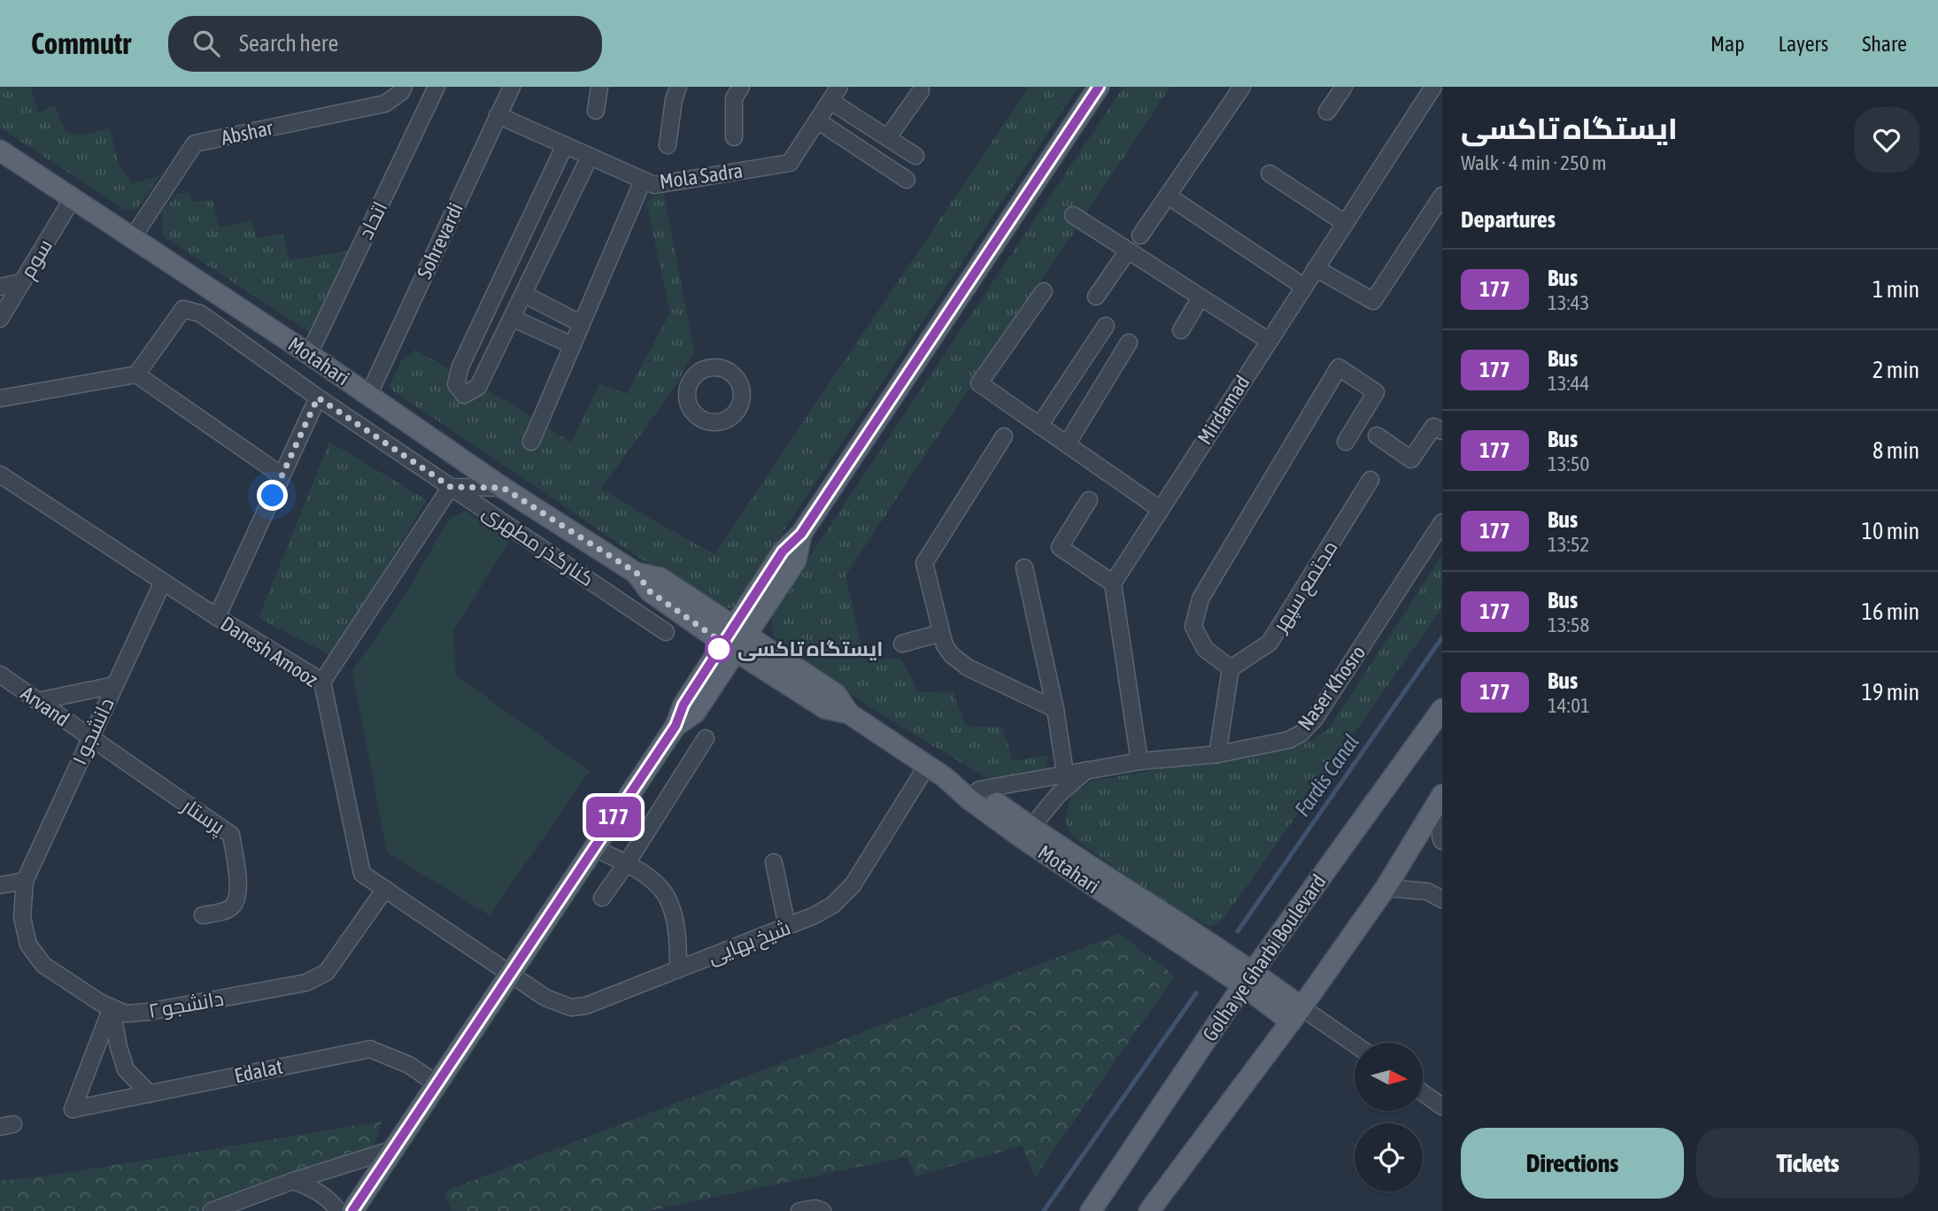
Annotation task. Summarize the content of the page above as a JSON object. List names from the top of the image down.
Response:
{
  "streets": {
    "main road": ["Motahari", "Golha ye Gharbi Boulevard"],
    "street": [
      "Abshar",
      "Mola Sadra",
      "اتحاد",
      "Sohrevardi",
      "سوم",
      "Mirdamad",
      "کنارگذر مطهری",
      "مجتمع سپهر",
      "Danesh Amooz",
      "Naser Khosro",
      "Arvand",
      "دانشجو ۱",
      "پرستار",
      "شیخ بهایی",
      "دانشجو ۲",
      "Edalat"
    ]
  },
  "crossings": [
    ["Abshar", "Motahari"],
    ["Mola Sadra", "Sohrevardi"],
    ["اتحاد", "Motahari"],
    ["Sohrevardi", "Motahari"],
    ["سوم", "Motahari"],
    ["Motahari", "Naser Khosro"],
    ["Motahari", "شیخ بهایی"],
    ["Motahari", "Golha ye Gharbi Boulevard"],
    ["Danesh Amooz", "دانشجو ۱"],
    ["Danesh Amooz", "شیخ بهایی"],
    ["Danesh Amooz", "دانشجو ۲"],
    ["Arvand", "دانشجو ۱"],
    ["Arvand", "پرستار"],
    ["دانشجو ۱", "پرستار"],
    ["دانشجو ۱", "دانشجو ۲"],
    ["دانشجو ۲", "Edalat"]
  ],
  "water": ["Fardis Canal"],
  "places": ["ایستگاه تاکسی"],
  "lines": ["bus line 177"],
  "north": "right",
  "page": {
    "header": "Commutr",
    "search": "Search here",
    "nav": ["Map", "Layers", "Share"],
    "on_map": "177",
    "heading": [
      ["ایستگاه تاکسی", "Walk · 4 min · 250 m"],
      "Departures"
    ],
    "list": [
      {
        "mark": "177",
        "name": "Bus",
        "note": "13:43",
        "value": "1 min"
      },
      {
        "mark": "177",
        "name": "Bus",
        "note": "13:44",
        "value": "2 min"
      },
      {
        "mark": "177",
        "name": "Bus",
        "note": "13:50",
        "value": "8 min"
      },
      {
        "mark": "177",
        "name": "Bus",
        "note": "13:52",
        "value": "10 min"
      },
      {
        "mark": "177",
        "name": "Bus",
        "note": "13:58",
        "value": "16 min"
      },
      {
        "mark": "177",
        "name": "Bus",
        "note": "14:01",
        "value": "19 min"
      }
    ],
    "buttons": ["Directions", "Tickets"]
  }
}
